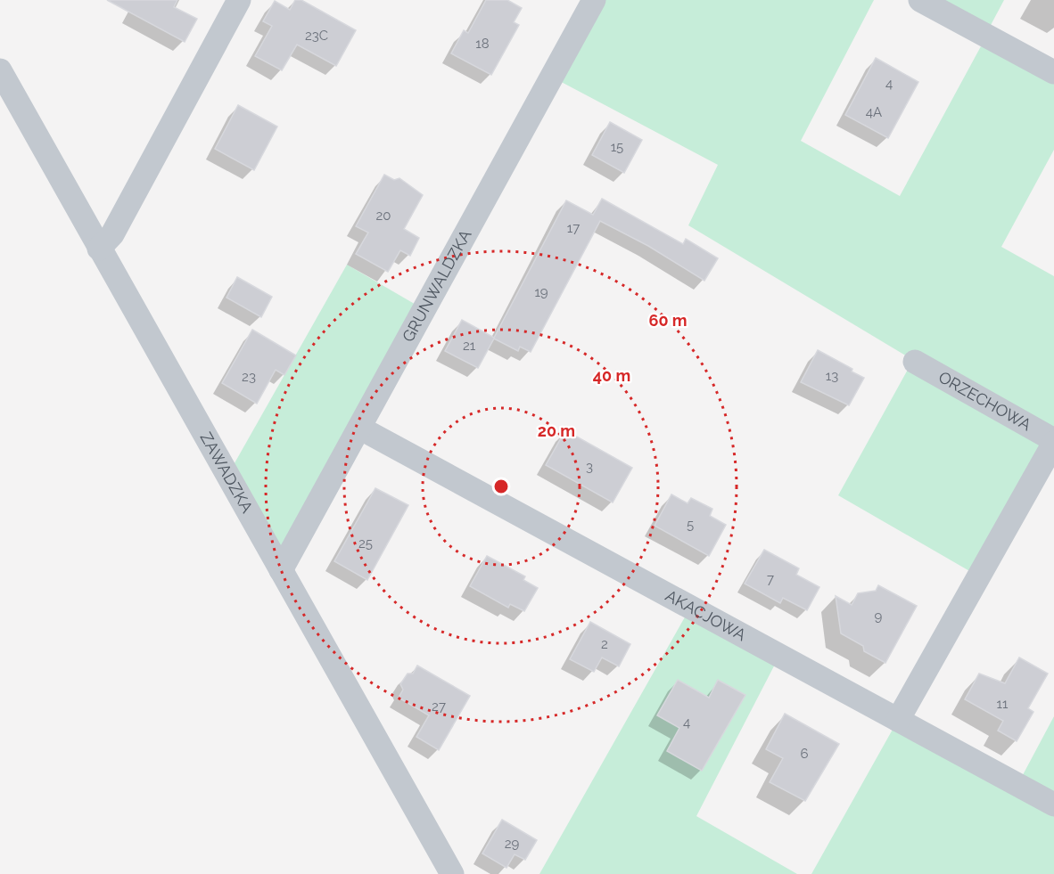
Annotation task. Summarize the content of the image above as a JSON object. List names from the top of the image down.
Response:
{
  "streets": {
    "street": [
      "GRUNWALDZKA",
      "ORZECHOWA",
      "ZAWADZKA",
      "AKACJOWA"
    ]
  },
  "crossings": [
    ["GRUNWALDZKA", "ZAWADZKA"],
    ["GRUNWALDZKA", "AKACJOWA"]
  ],
  "house_numbers": [
    "23C",
    "18",
    "4",
    "4A",
    "15",
    "20",
    "17",
    "19",
    "21",
    "13",
    "23",
    "3",
    "5",
    "25",
    "7",
    "9",
    "2",
    "11",
    "27",
    "4",
    "6",
    "29"
  ],
  "rings": ["60 m", "40 m", "20 m"]
}
